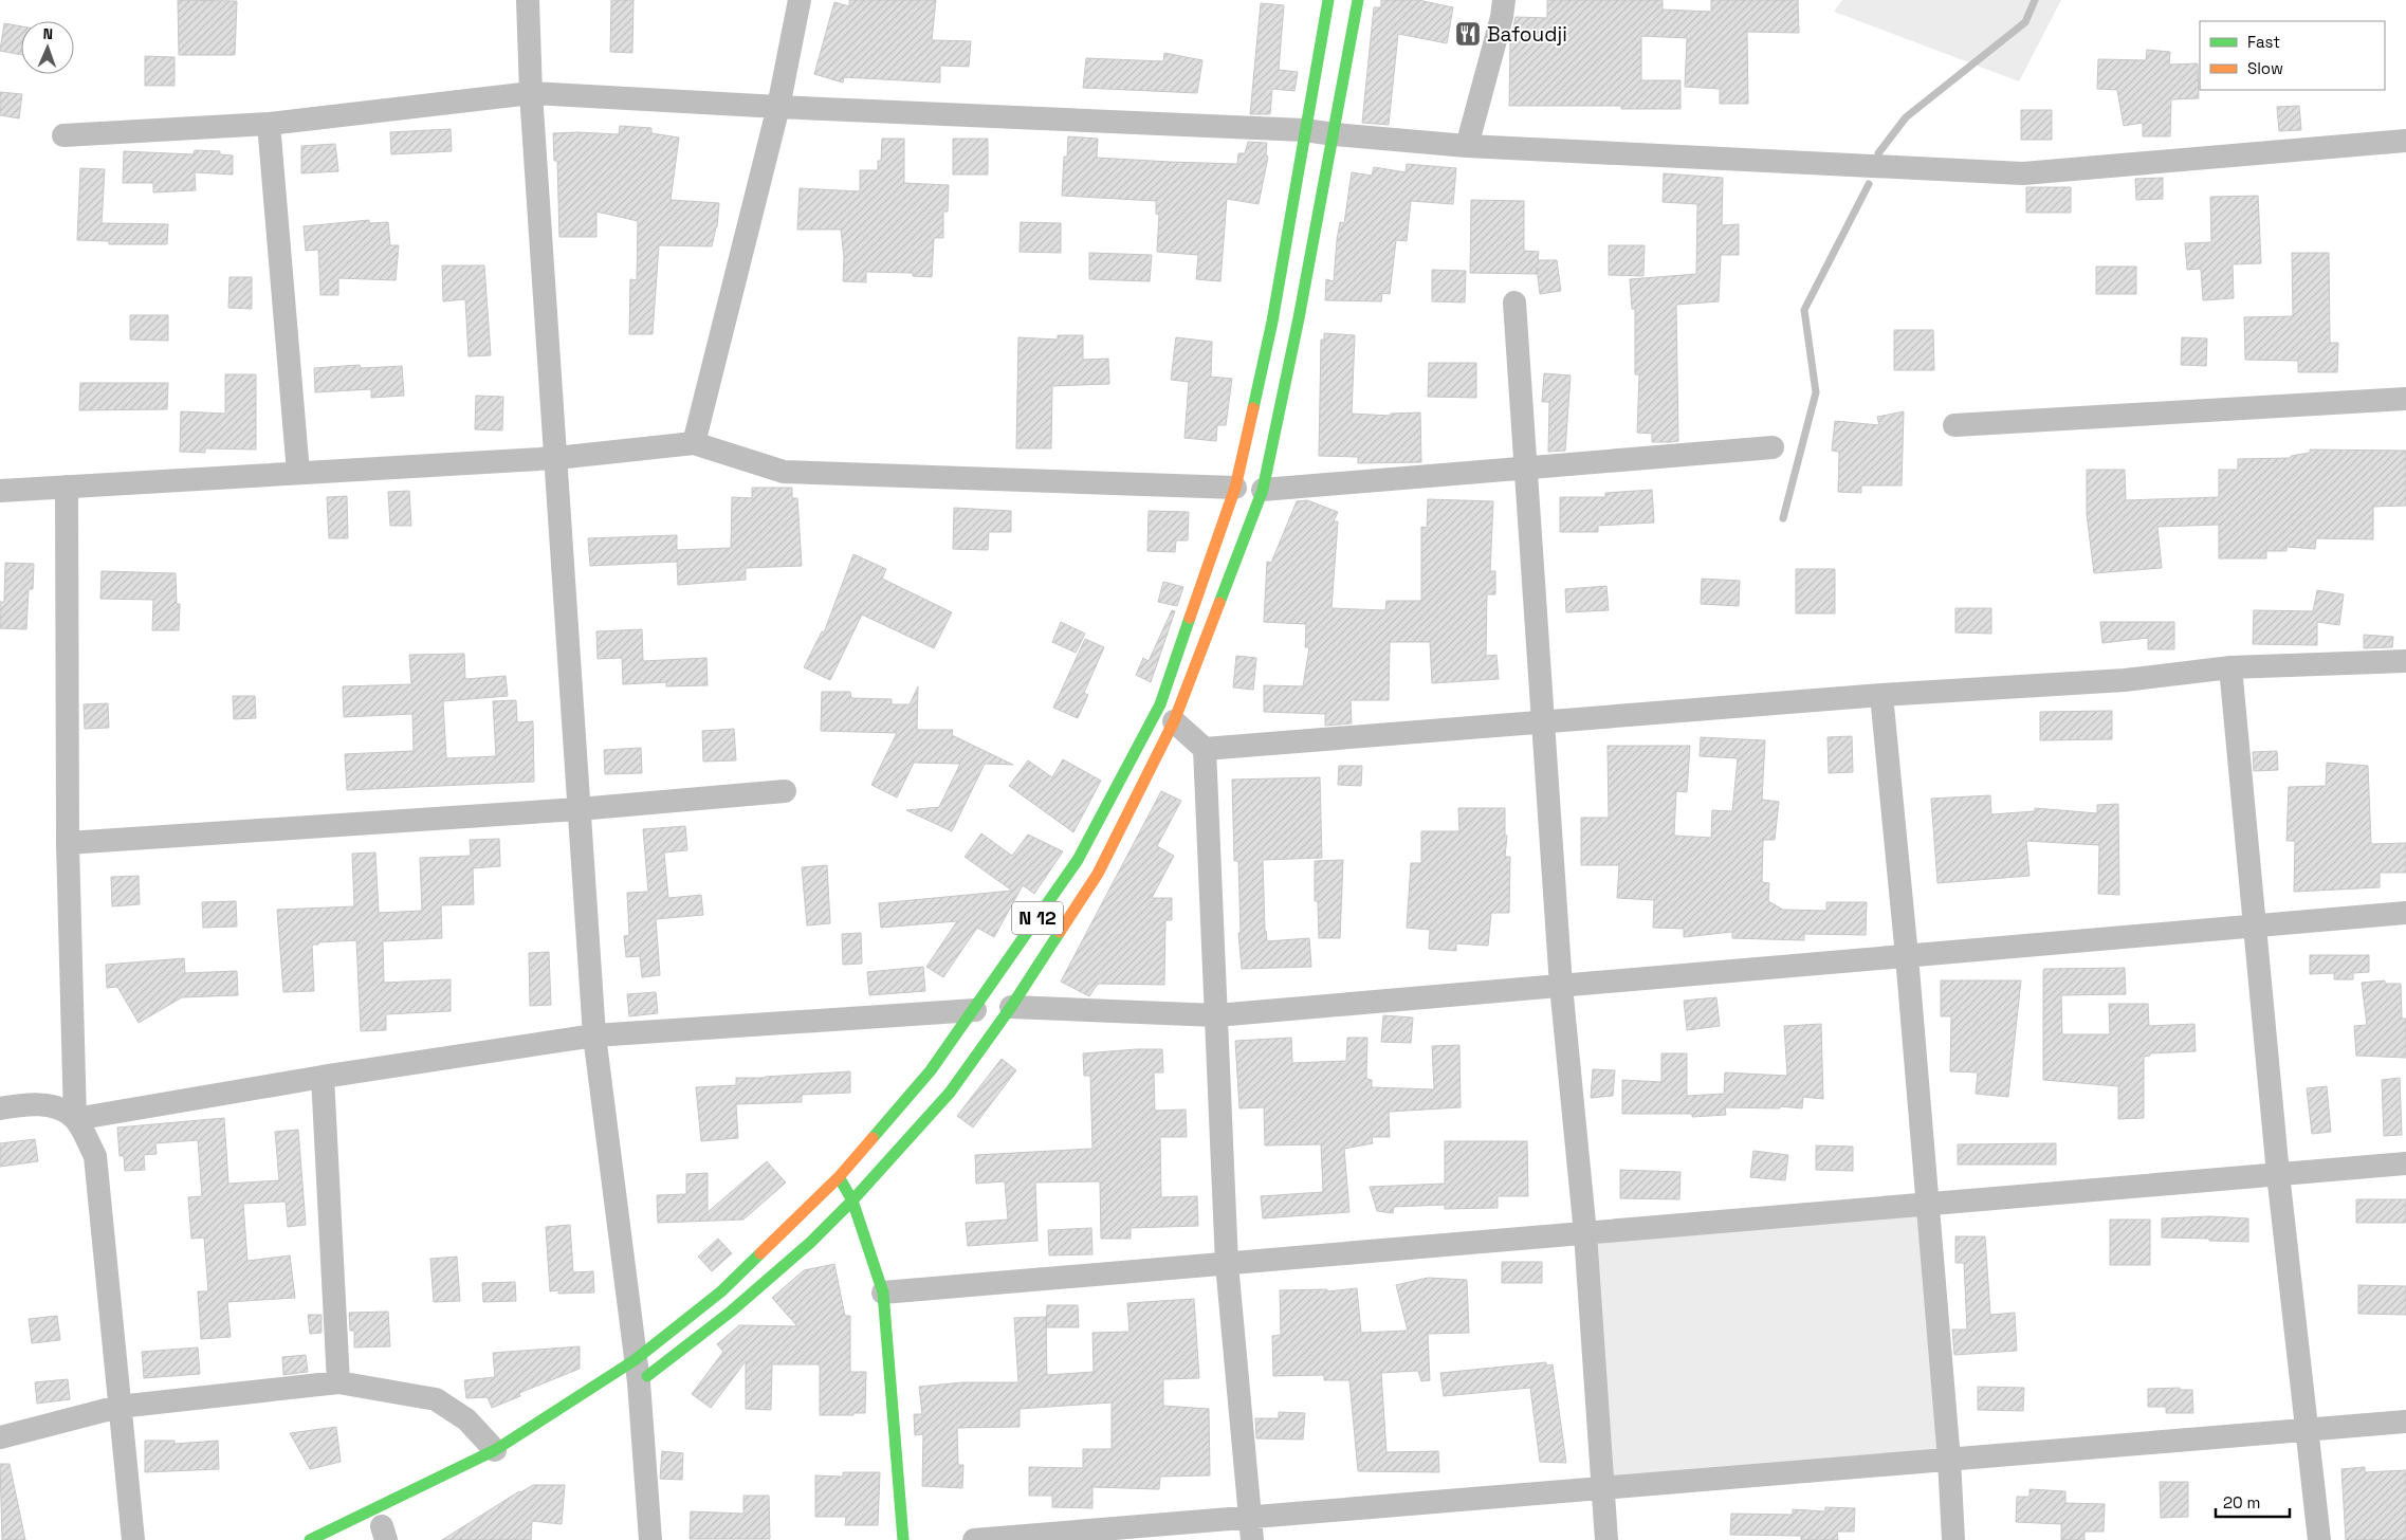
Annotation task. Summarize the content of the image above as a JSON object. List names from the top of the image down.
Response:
{
  "streets": {
    "main road": ["N 12"]
  },
  "places": {
    "restaurant": ["Bafoudji"]
  },
  "legend": ["Fast", "Slow"],
  "scale_bar": "20 m",
  "north": "top"
}
